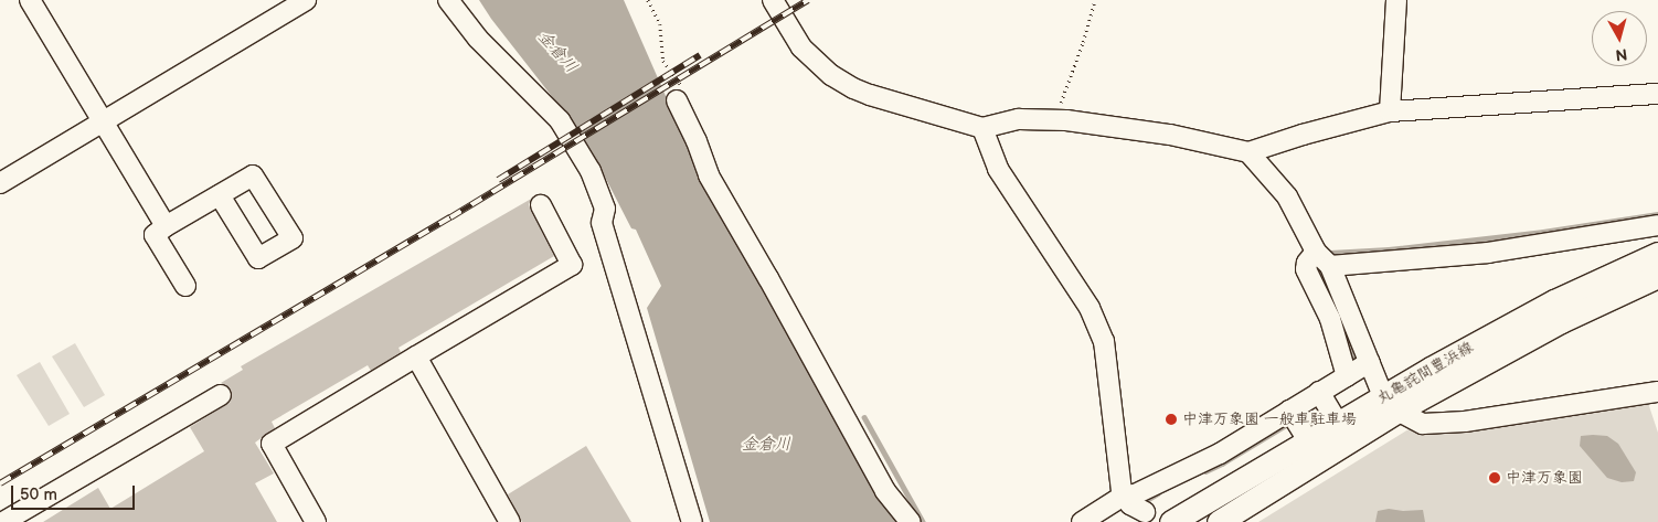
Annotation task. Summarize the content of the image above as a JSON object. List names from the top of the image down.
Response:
{
  "streets": {
    "main road": ["丸亀詫間豊浜線"]
  },
  "water": ["金倉川"],
  "places": ["中津万象園 一般車駐車場", "中津万象園"],
  "scale_bar": "50 m",
  "north": "bottom"
}
